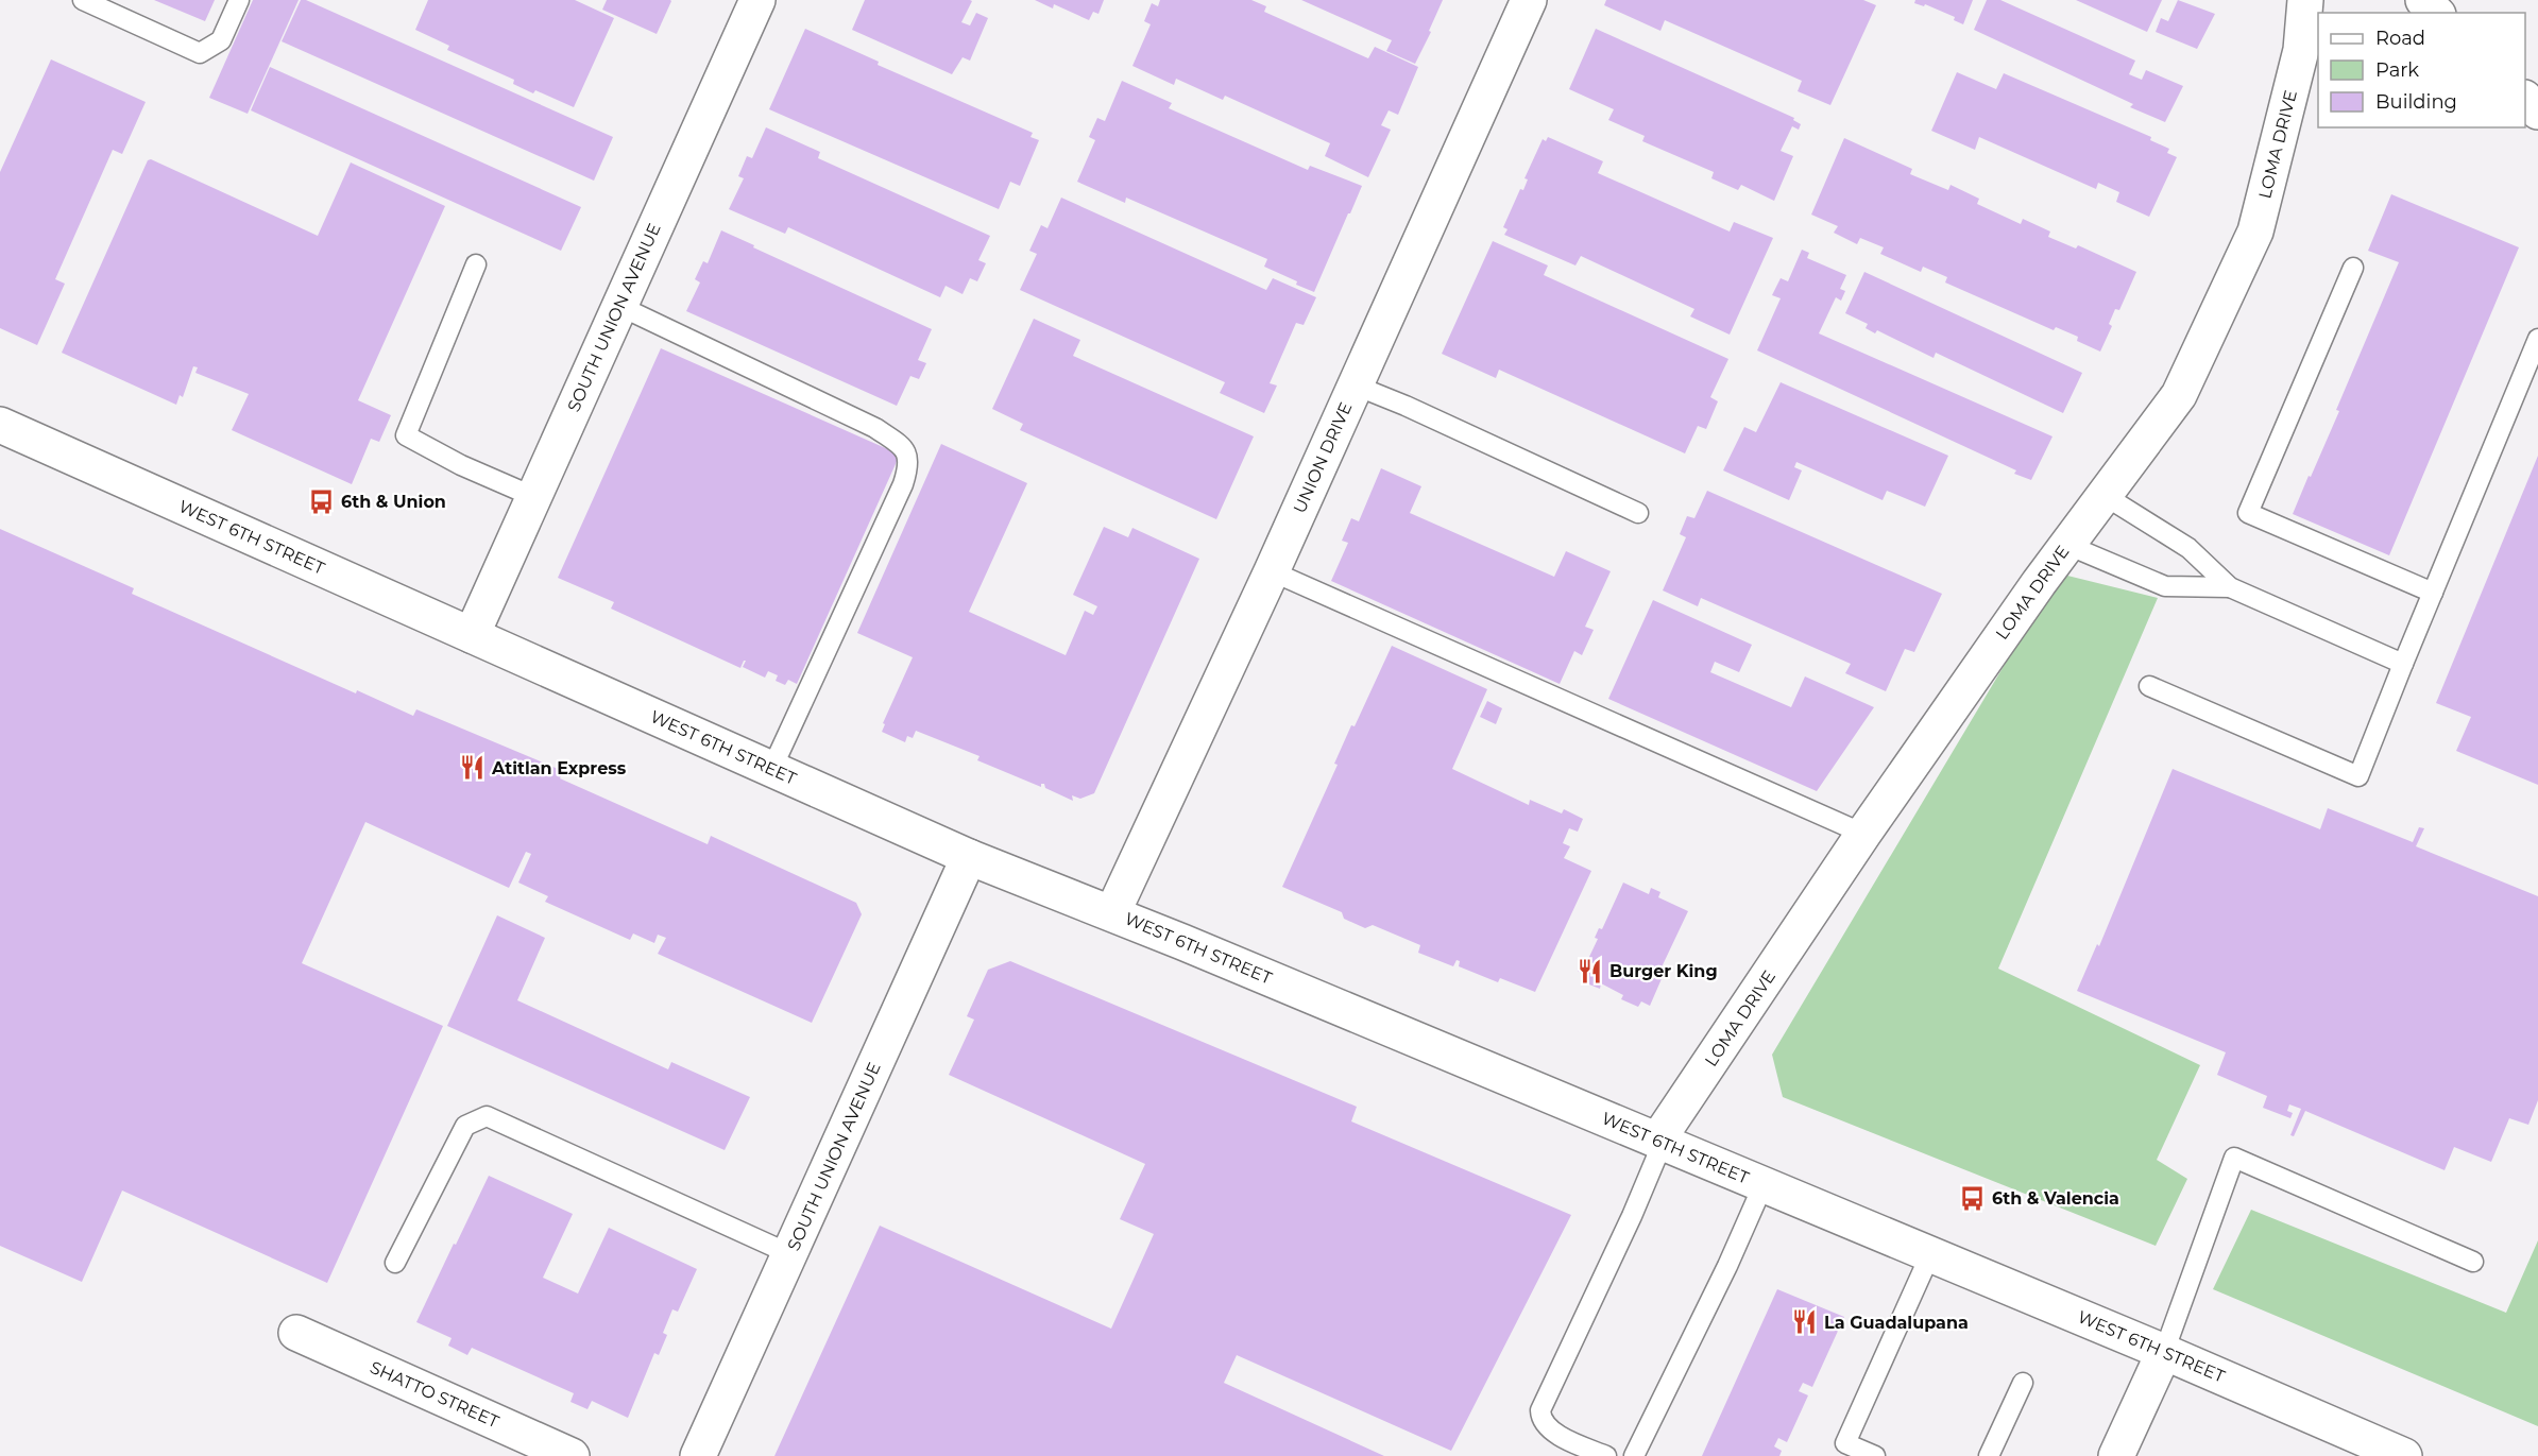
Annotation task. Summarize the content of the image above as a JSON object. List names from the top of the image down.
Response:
{
  "streets": {
    "street": [
      "LOMA DRIVE",
      "SOUTH UNION AVENUE",
      "UNION DRIVE",
      "WEST 6TH STREET",
      "SHATTO STREET"
    ]
  },
  "crossings": [
    ["LOMA DRIVE", "WEST 6TH STREET"],
    ["SOUTH UNION AVENUE", "WEST 6TH STREET"],
    ["UNION DRIVE", "WEST 6TH STREET"]
  ],
  "places": {
    "bus stop": ["6th & Union", "6th & Valencia"],
    "restaurant": ["Atitlan Express", "Burger King", "La Guadalupana"]
  },
  "legend": ["Road", "Park", "Building"]
}
